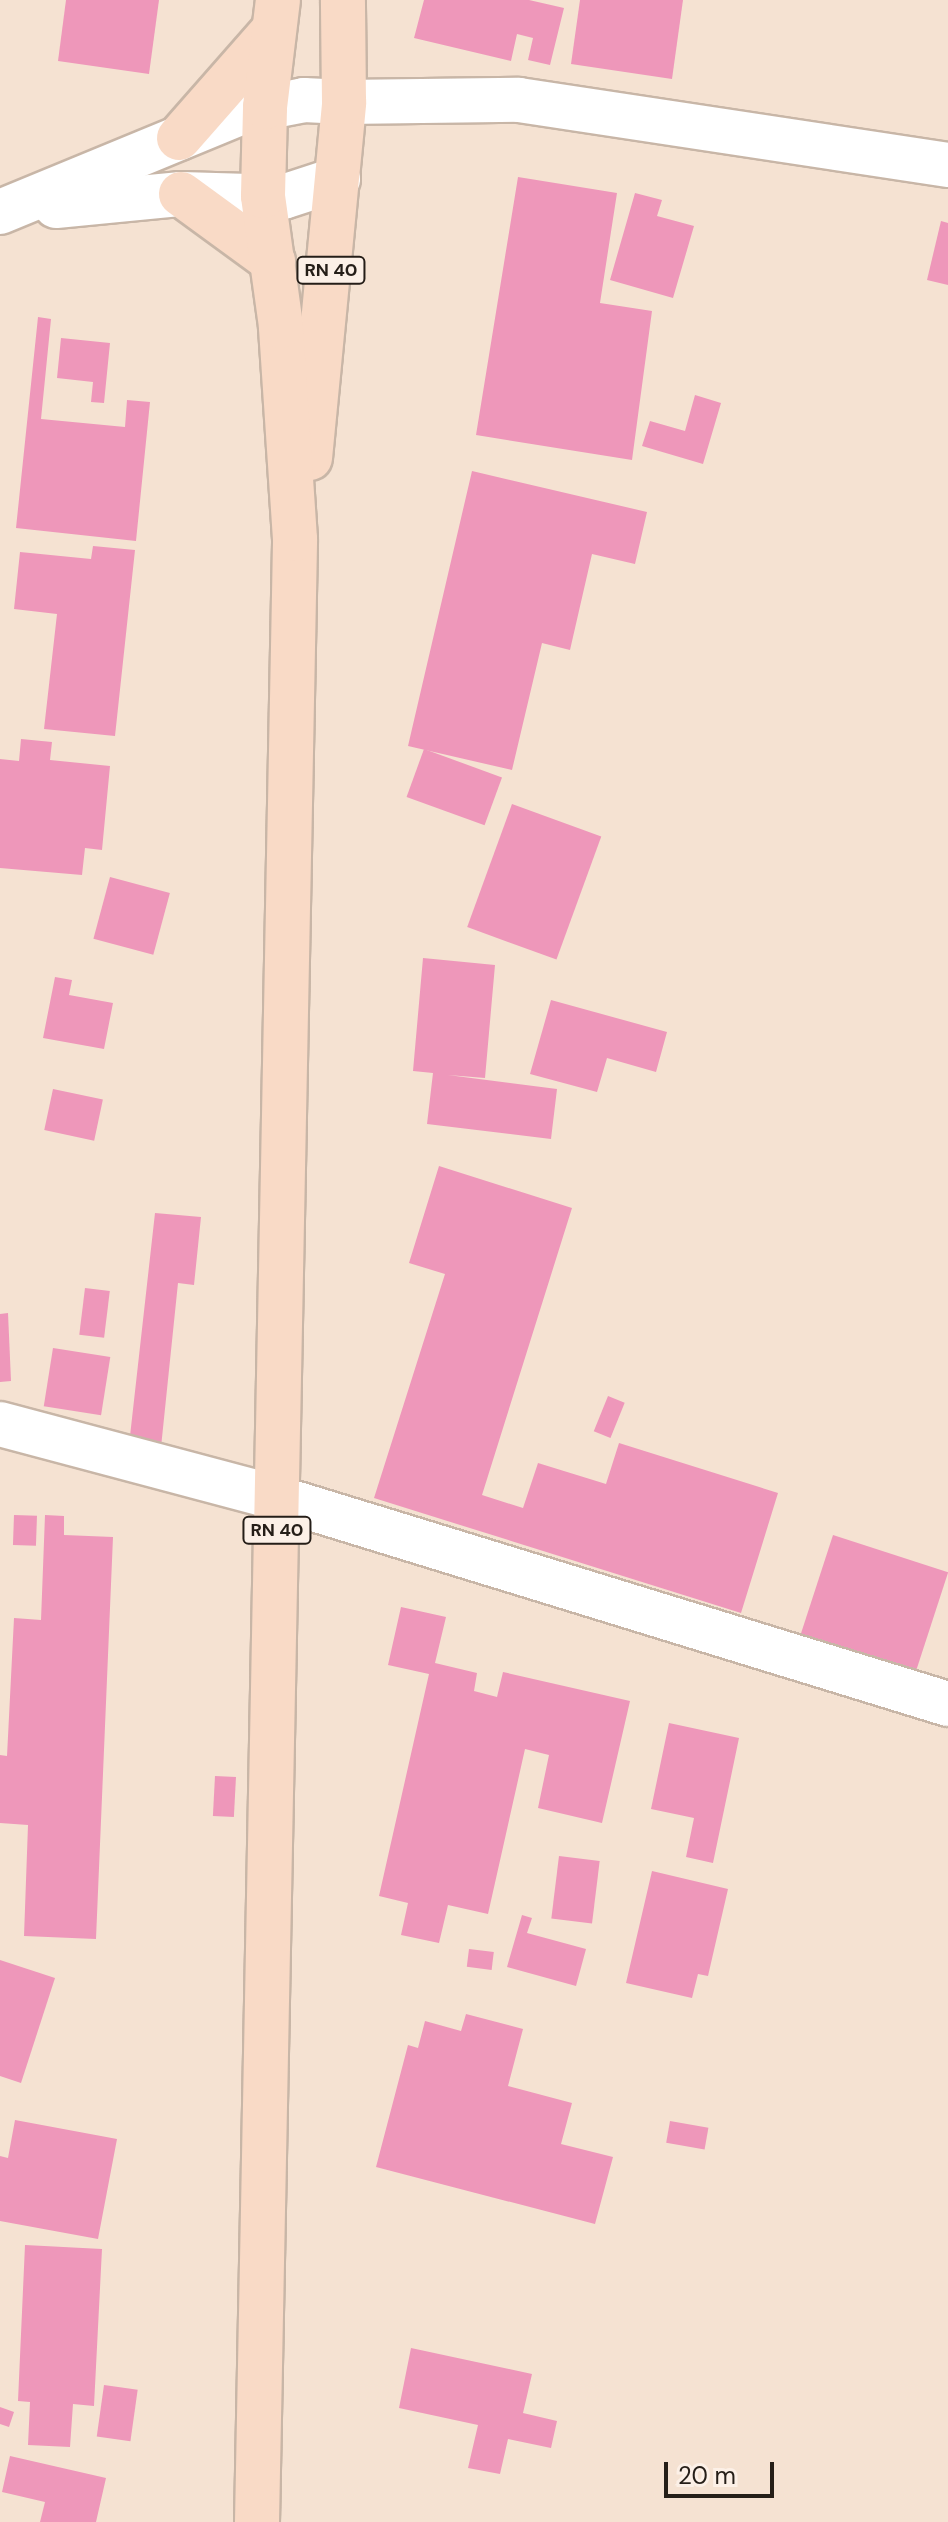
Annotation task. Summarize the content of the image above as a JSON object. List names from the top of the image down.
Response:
{
  "streets": {
    "main road": ["RN 40"]
  },
  "scale_bar": "20 m"
}
